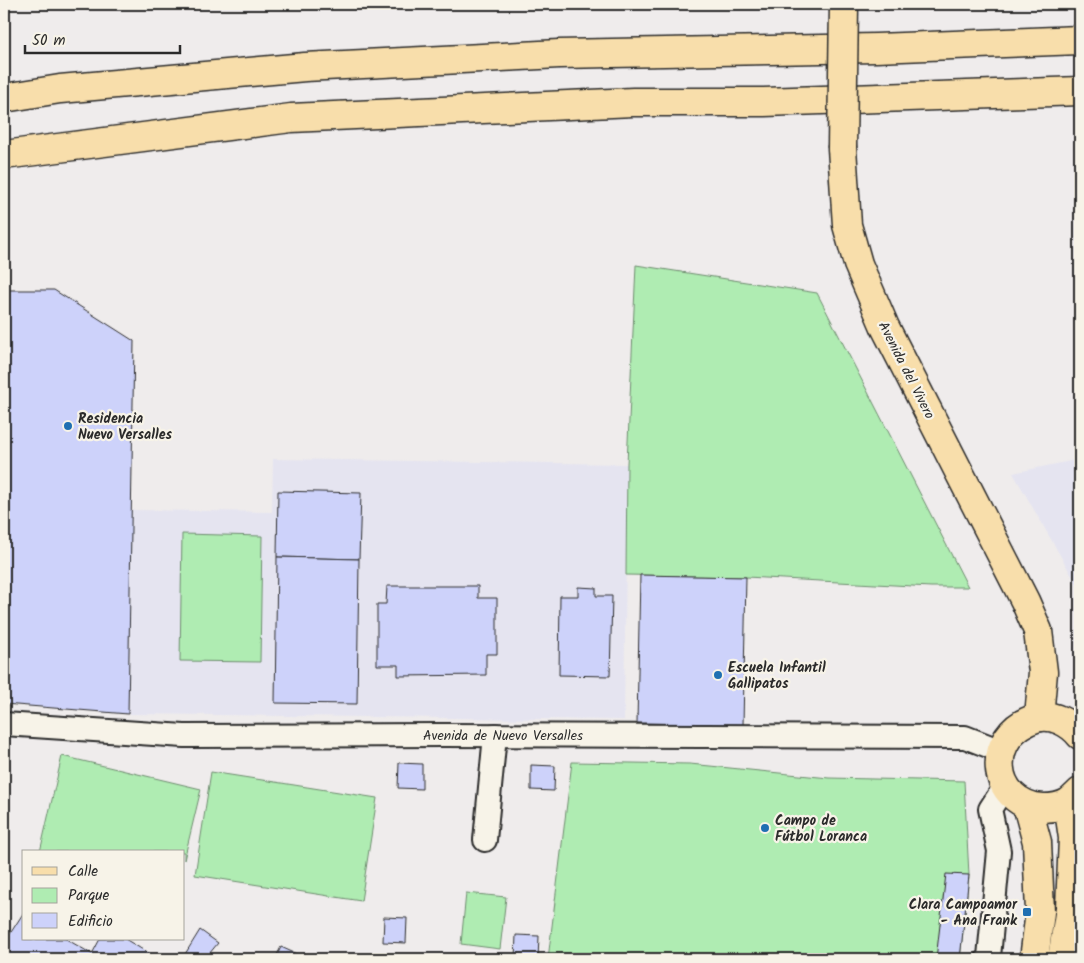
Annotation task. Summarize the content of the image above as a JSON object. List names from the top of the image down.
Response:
{
  "streets": {
    "main road": ["Avenida del Vivero"],
    "street": ["Avenida de Nuevo Versalles"]
  },
  "places": {
    "other": ["Residencia Nuevo Versalles", "Escuela Infantil Gallipatos", "Campo de Fútbol Loranca"],
    "transit": ["Clara Campoamor - Ana Frank"]
  },
  "legend": ["Calle", "Parque", "Edificio"],
  "scale_bar": "50 m"
}
